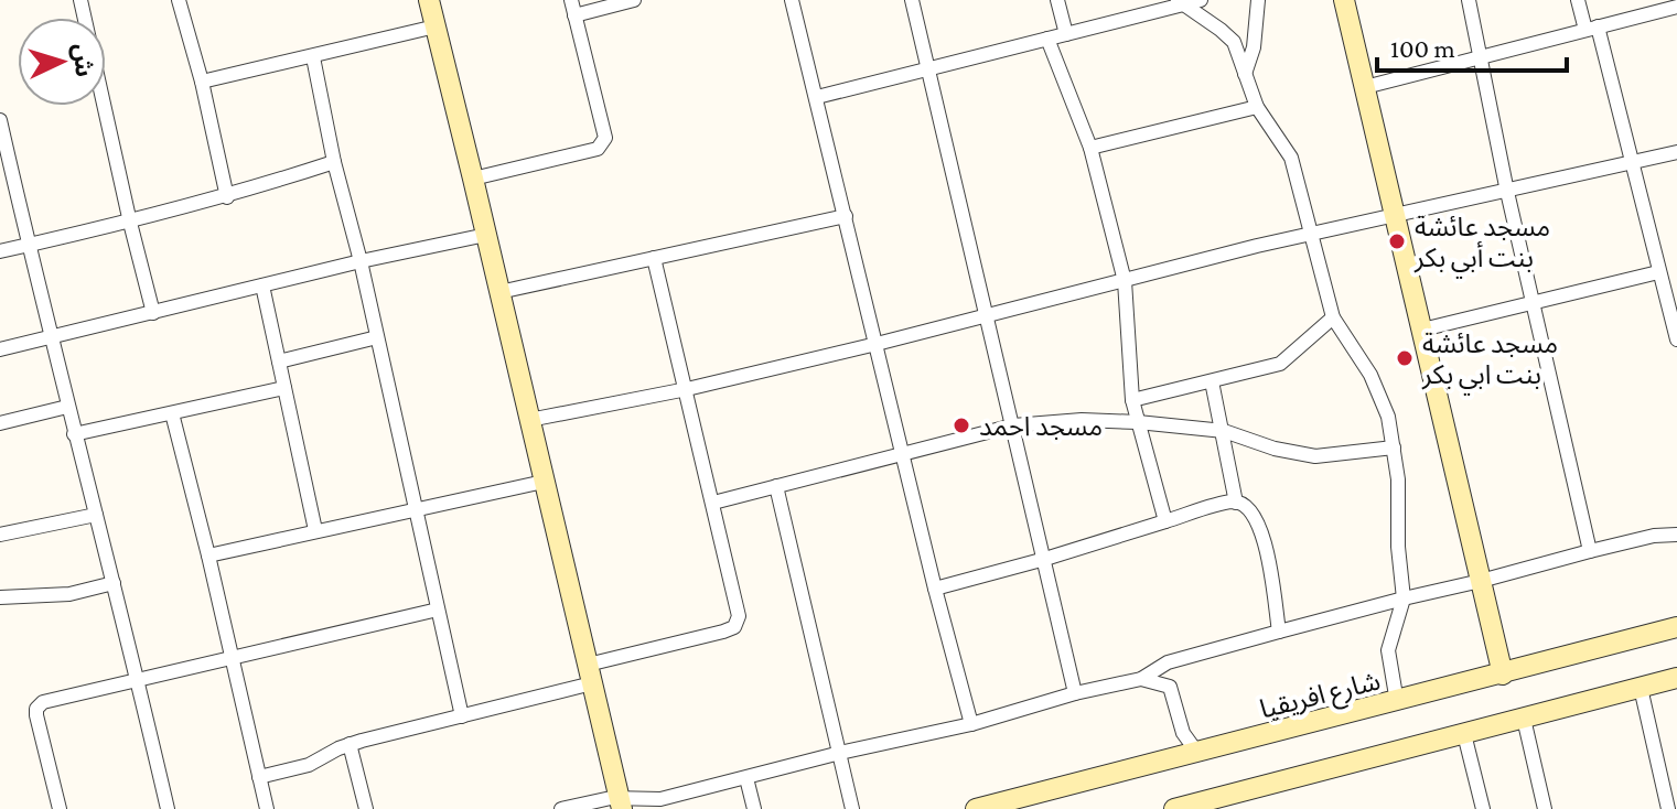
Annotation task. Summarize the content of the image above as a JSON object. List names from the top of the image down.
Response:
{
  "streets": {
    "street": ["شارع افريقيا"]
  },
  "places": ["مسجد عائشة بنت أبي بكر", "مسجد عائشة بنت ابي بكر", "مسجد احمد"],
  "scale_bar": "100 m",
  "north": "right"
}
